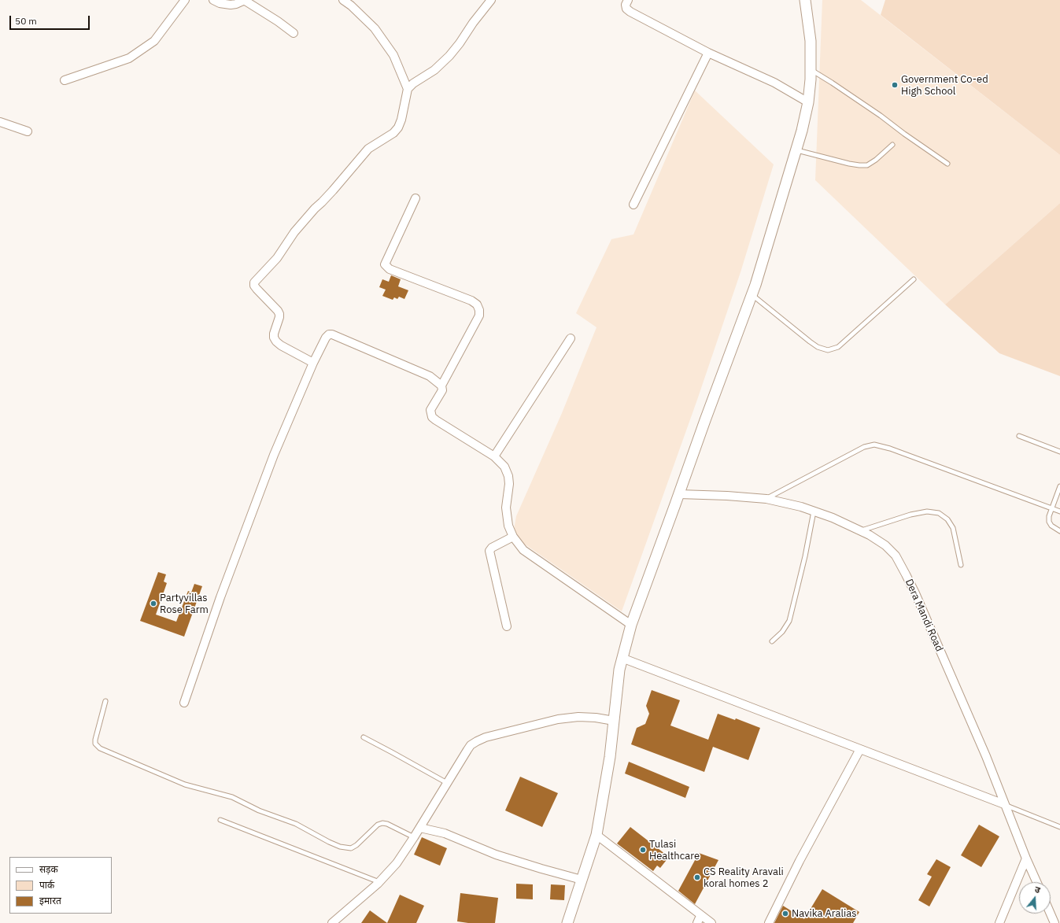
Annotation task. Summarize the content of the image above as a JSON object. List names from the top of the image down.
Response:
{
  "streets": {
    "street": ["Dera Mandi Road"]
  },
  "places": [
    "Government Co-ed High School",
    "Partyvillas Rose Farm",
    "Tulasi Healthcare",
    "CS Reality Aravali koral homes 2",
    "Navika Aralias"
  ],
  "legend": ["सड़क", "पार्क", "इमारत"],
  "scale_bar": "50 m",
  "north": "top"
}
